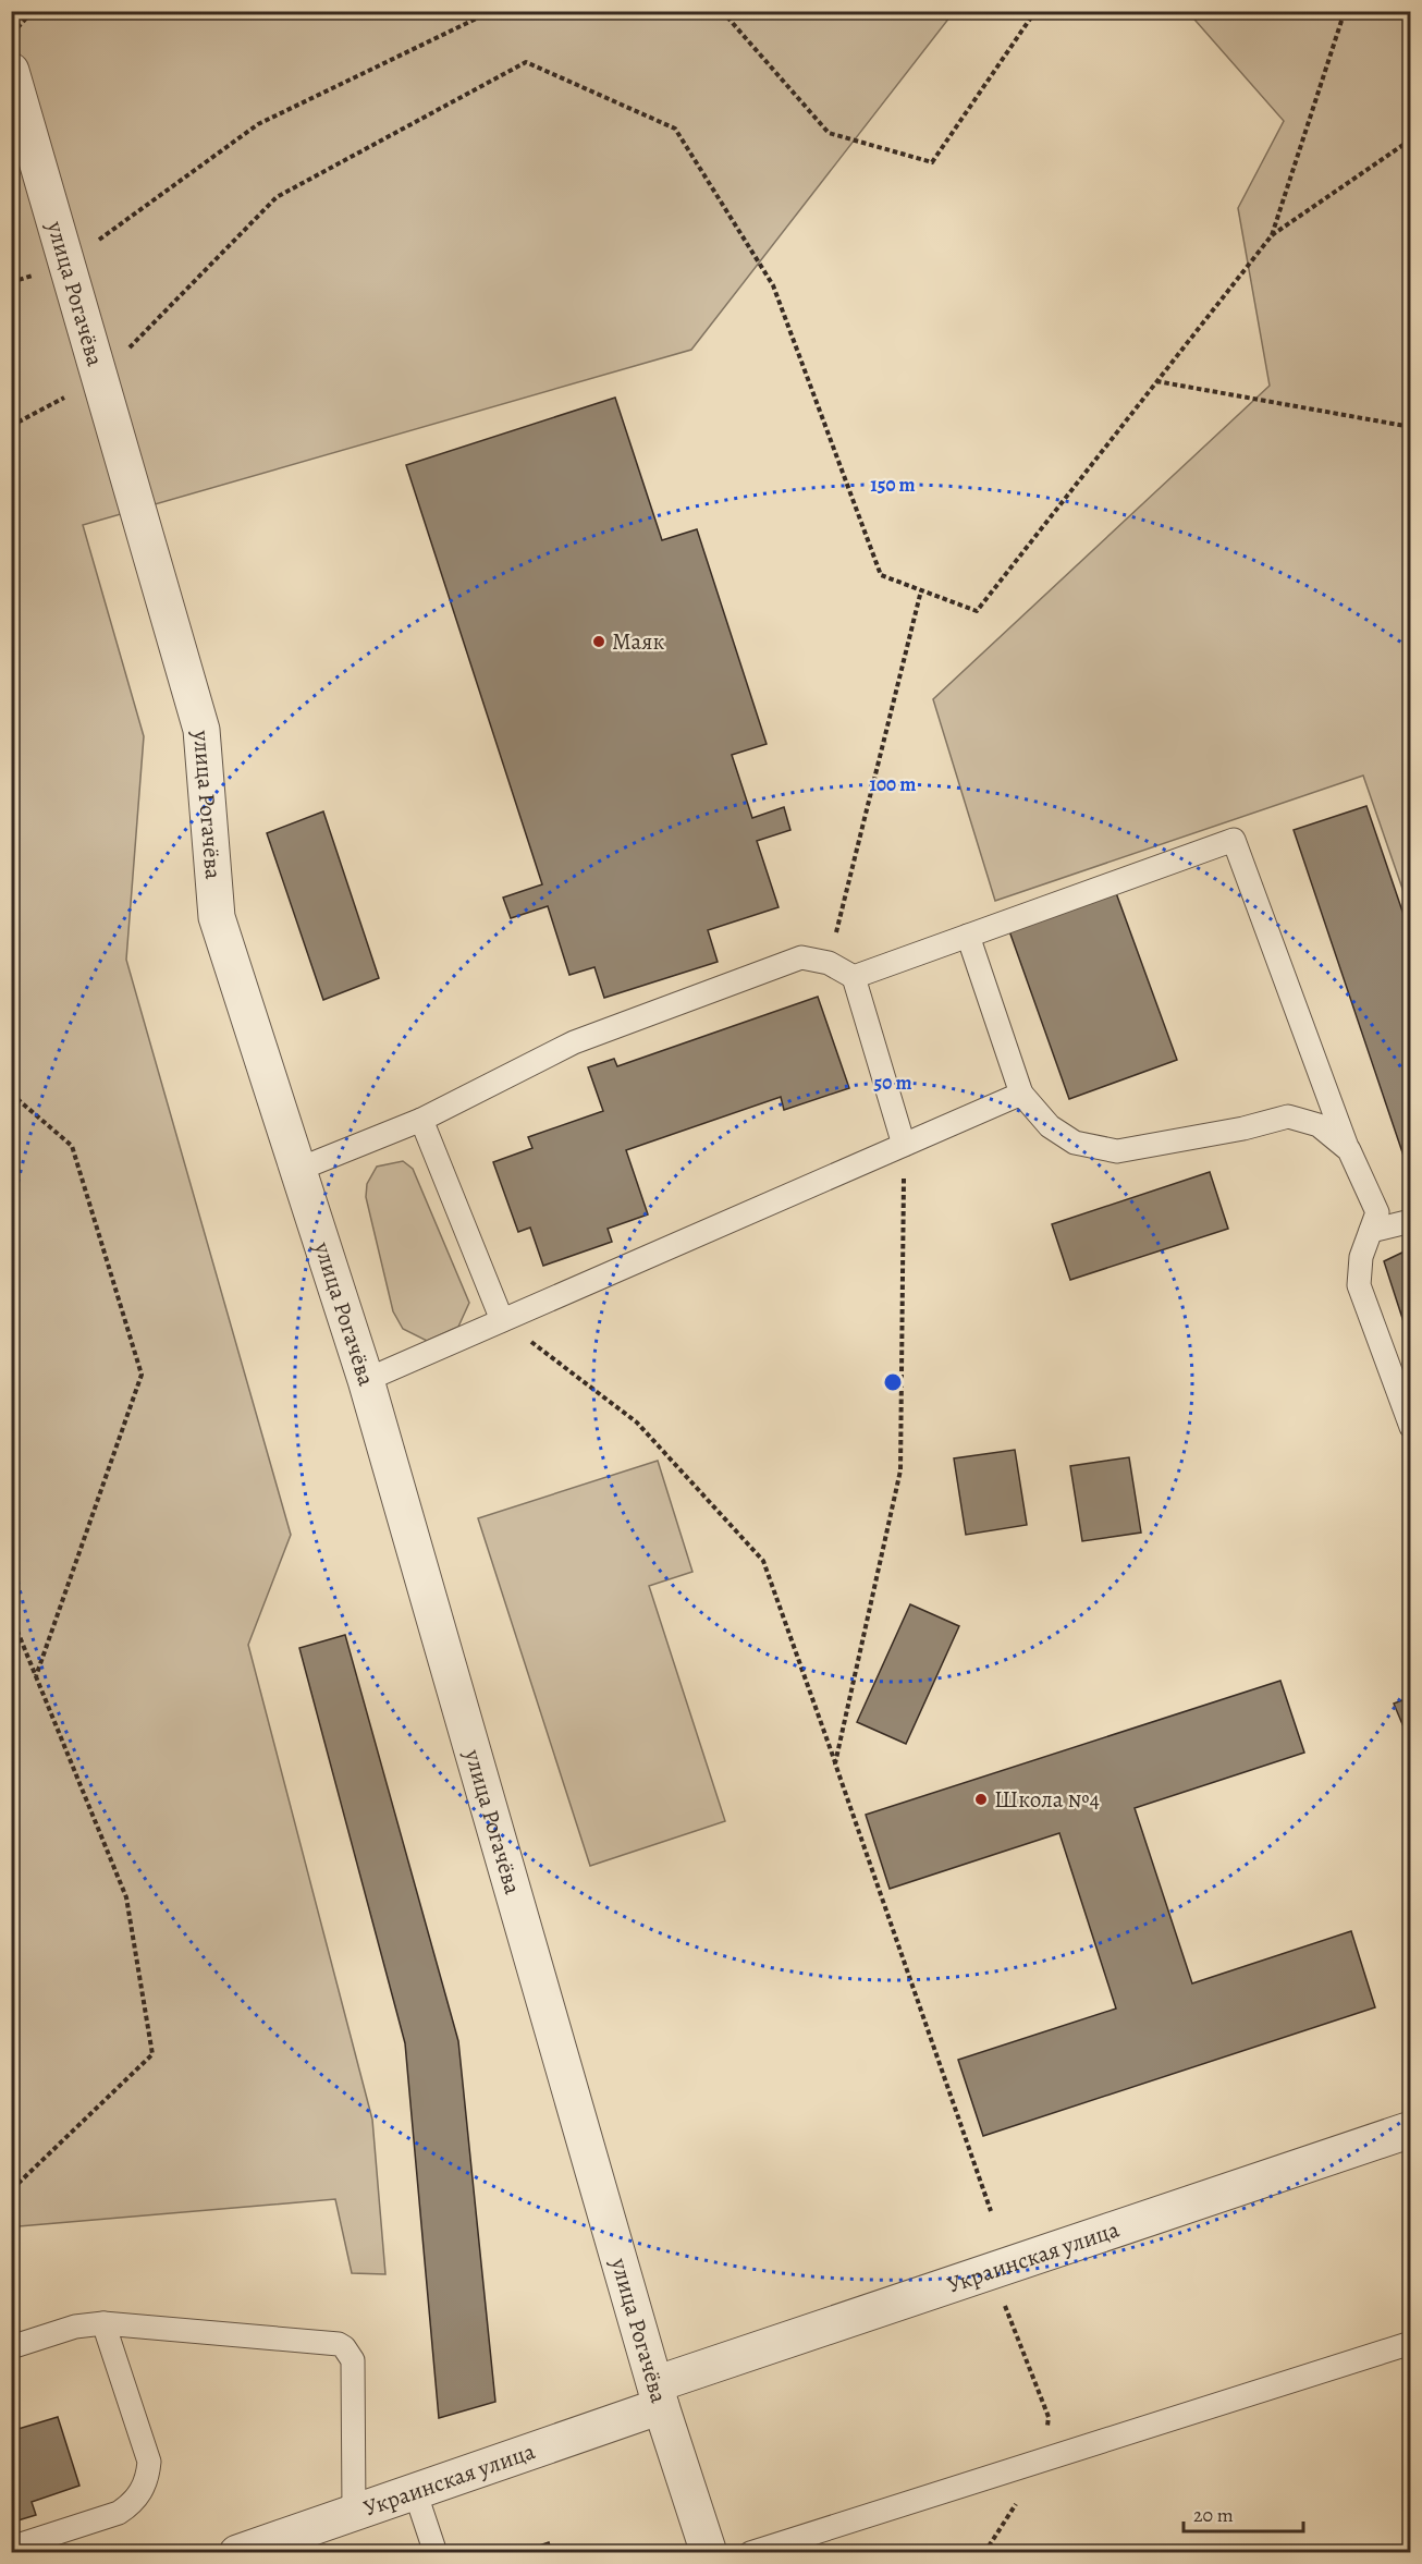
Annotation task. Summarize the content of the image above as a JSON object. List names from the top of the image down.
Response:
{
  "streets": {
    "street": ["улица Рогачёва", "Украинская улица"]
  },
  "crossings": [
    ["улица Рогачёва", "Украинская улица"]
  ],
  "places": ["Маяк", "Школа №4"],
  "scale_bar": "20 m",
  "rings": ["150 m", "100 m", "50 m"]
}
